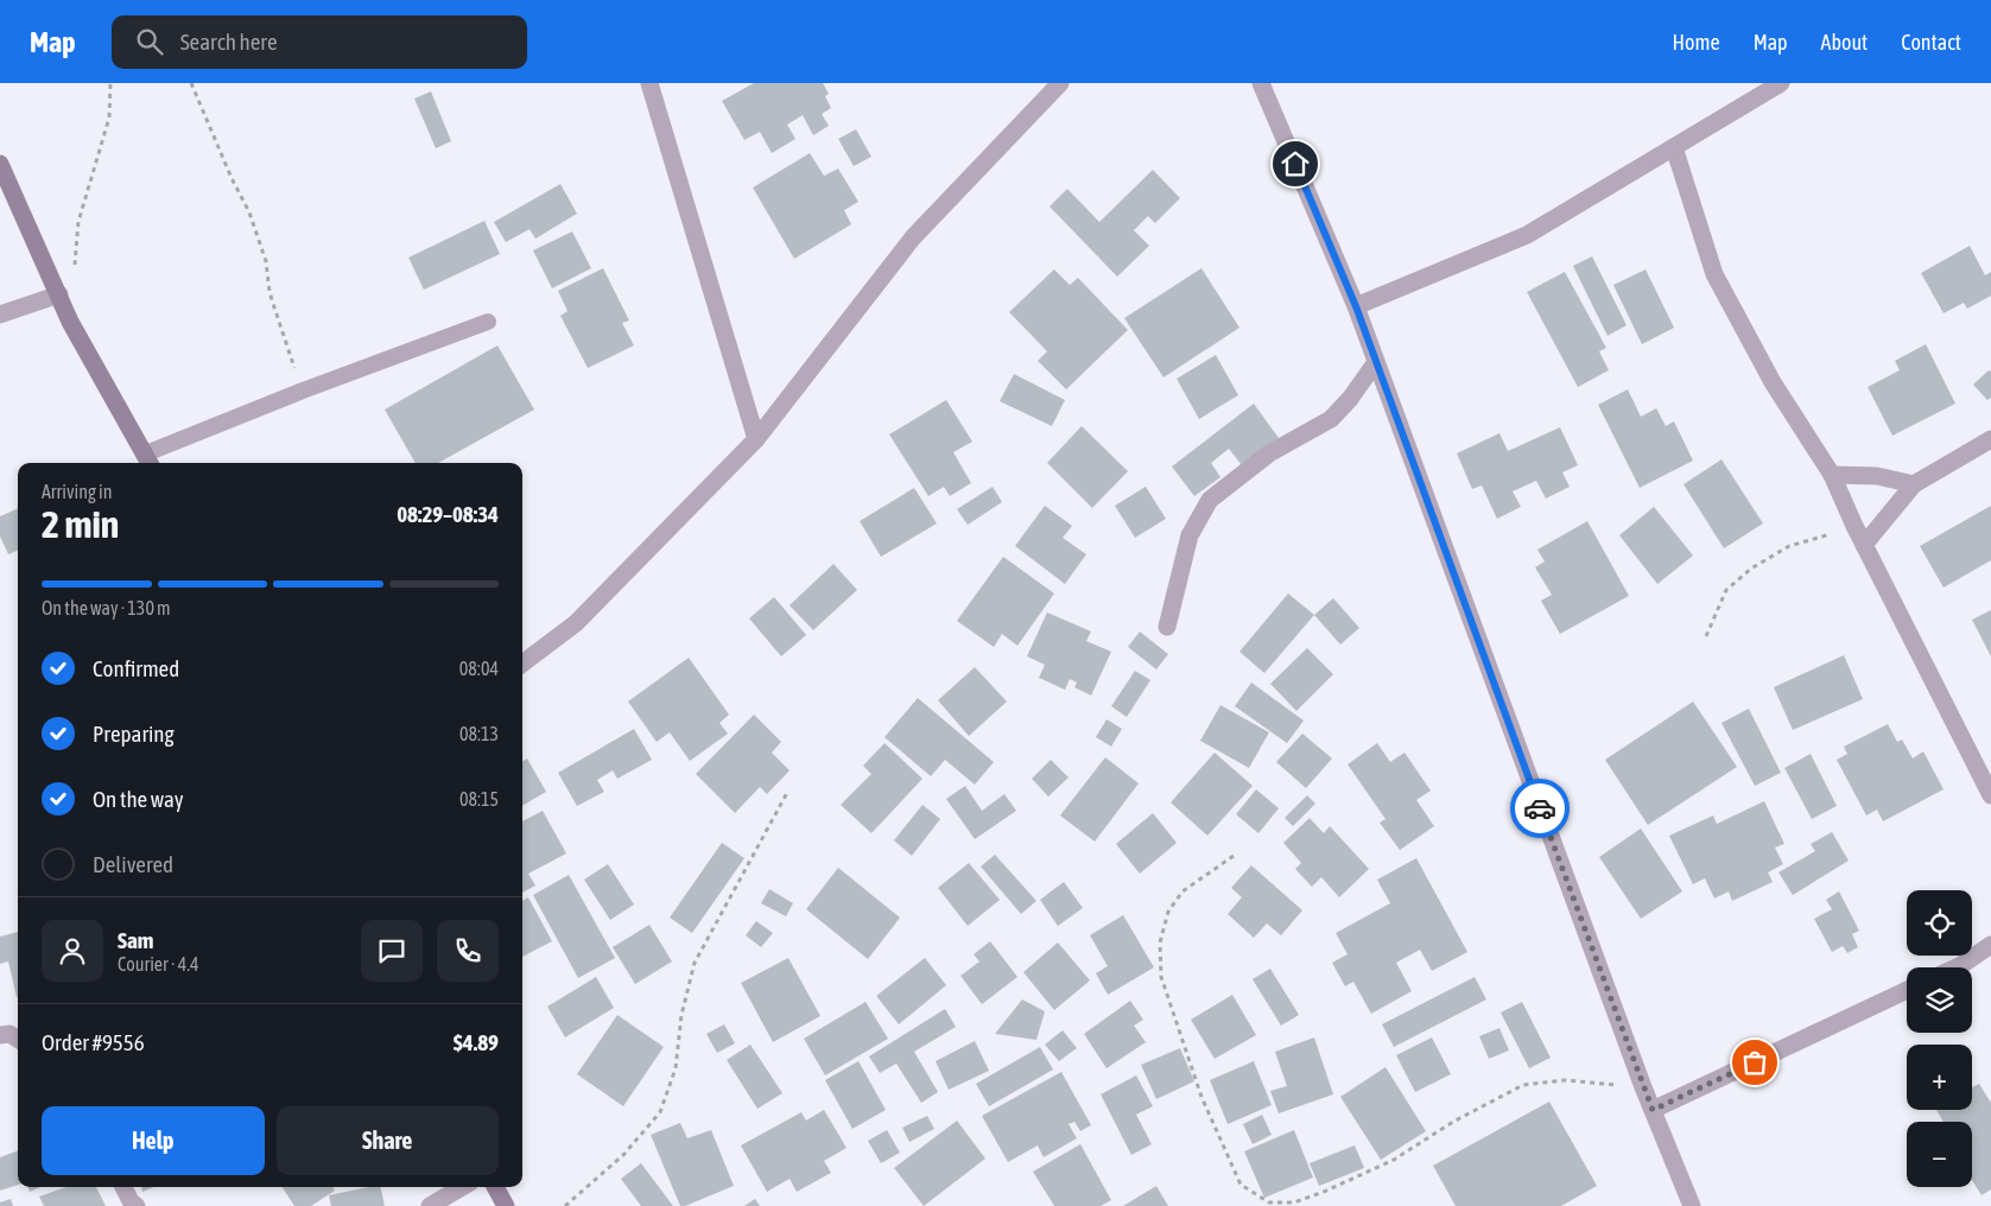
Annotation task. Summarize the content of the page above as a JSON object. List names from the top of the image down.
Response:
{
  "page": {
    "header": "Map",
    "search": "Search here",
    "nav": [
      "Home",
      "Map",
      "About",
      "Contact"
    ],
    "heading": ["2 min", "Arriving in", "08:29–08:34"],
    "panel": [
      "Sam",
      "Courier · 4.4",
      "Order #9556",
      "$4.89"
    ],
    "bar": "On the way · 130 m",
    "list": [
      ["Confirmed", "08:04"],
      ["Preparing", "08:13"],
      ["On the way", "08:15"],
      "Delivered"
    ],
    "map_buttons": ["+", "−"],
    "buttons": ["Help", "Share"]
  }
}
